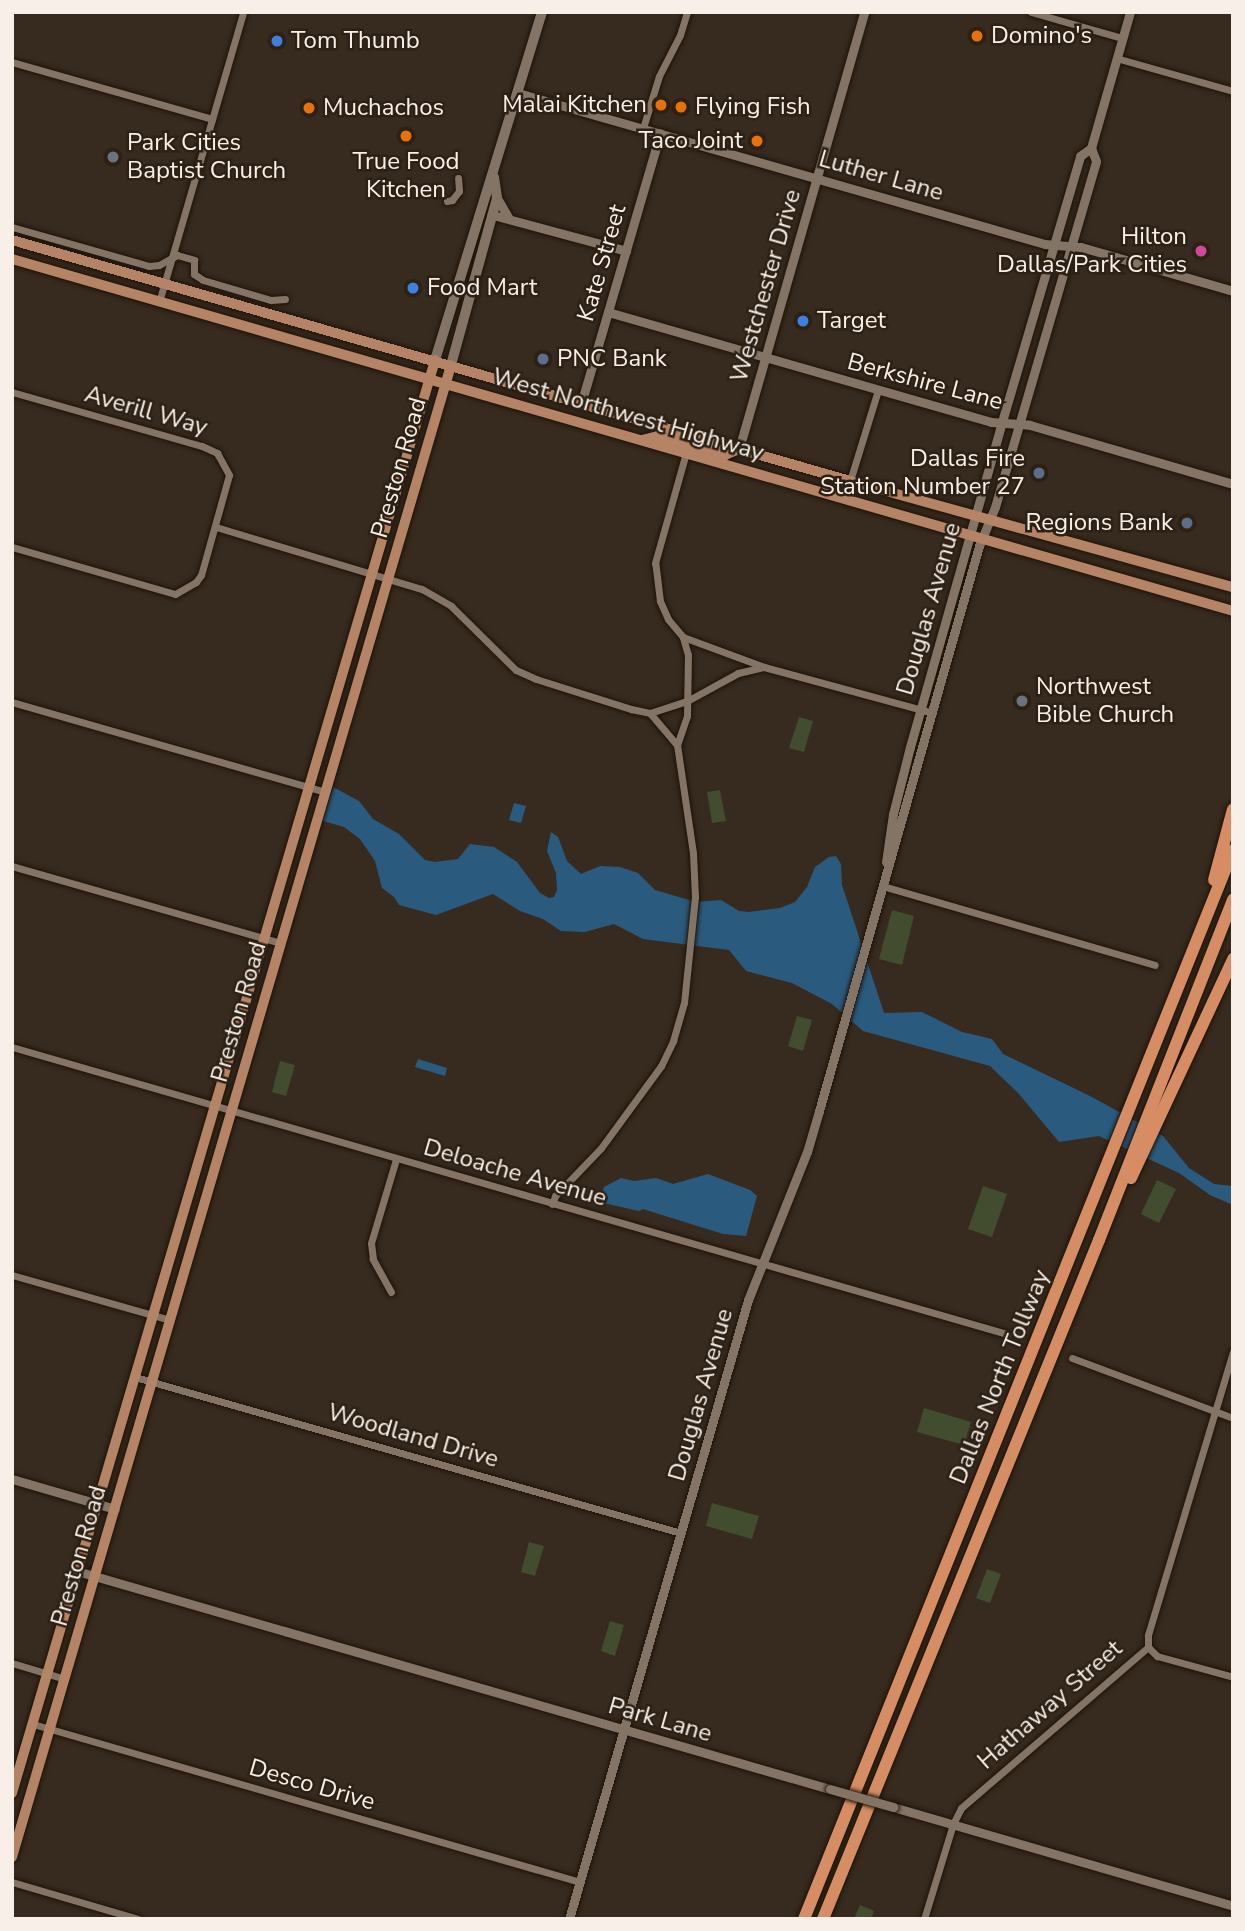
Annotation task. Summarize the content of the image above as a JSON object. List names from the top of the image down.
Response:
{
  "streets": {
    "highway": ["Dallas North Tollway"],
    "main road": ["West Northwest Highway", "Preston Road"],
    "street": [
      "Luther Lane",
      "Kate Street",
      "Westchester Drive",
      "Berkshire Lane",
      "Averill Way",
      "Douglas Avenue",
      "Deloache Avenue",
      "Woodland Drive",
      "Hathaway Street",
      "Park Lane",
      "Desco Drive"
    ]
  },
  "crossings": [
    ["Luther Lane", "Kate Street"],
    ["Luther Lane", "Westchester Drive"],
    ["Luther Lane", "Preston Road"],
    ["Luther Lane", "Douglas Avenue"],
    ["Kate Street", "Berkshire Lane"],
    ["Kate Street", "West Northwest Highway"],
    ["Westchester Drive", "Berkshire Lane"],
    ["Westchester Drive", "West Northwest Highway"],
    ["Berkshire Lane", "Douglas Avenue"],
    ["West Northwest Highway", "Preston Road"],
    ["West Northwest Highway", "Douglas Avenue"],
    ["Preston Road", "Deloache Avenue"],
    ["Preston Road", "Woodland Drive"],
    ["Preston Road", "Park Lane"],
    ["Preston Road", "Desco Drive"],
    ["Douglas Avenue", "Deloache Avenue"],
    ["Douglas Avenue", "Woodland Drive"],
    ["Douglas Avenue", "Park Lane"],
    ["Douglas Avenue", "Desco Drive"],
    ["Hathaway Street", "Park Lane"]
  ],
  "places": [
    "Domino's",
    "Tom Thumb",
    "Malai Kitchen",
    "Flying Fish",
    "Muchachos",
    "True Food Kitchen",
    "Taco Joint",
    "Park Cities Baptist Church",
    "Hilton Dallas/Park Cities",
    "Food Mart",
    "Target",
    "PNC Bank",
    "Dallas Fire Station Number 27",
    "Regions Bank",
    "Northwest Bible Church"
  ]
}
